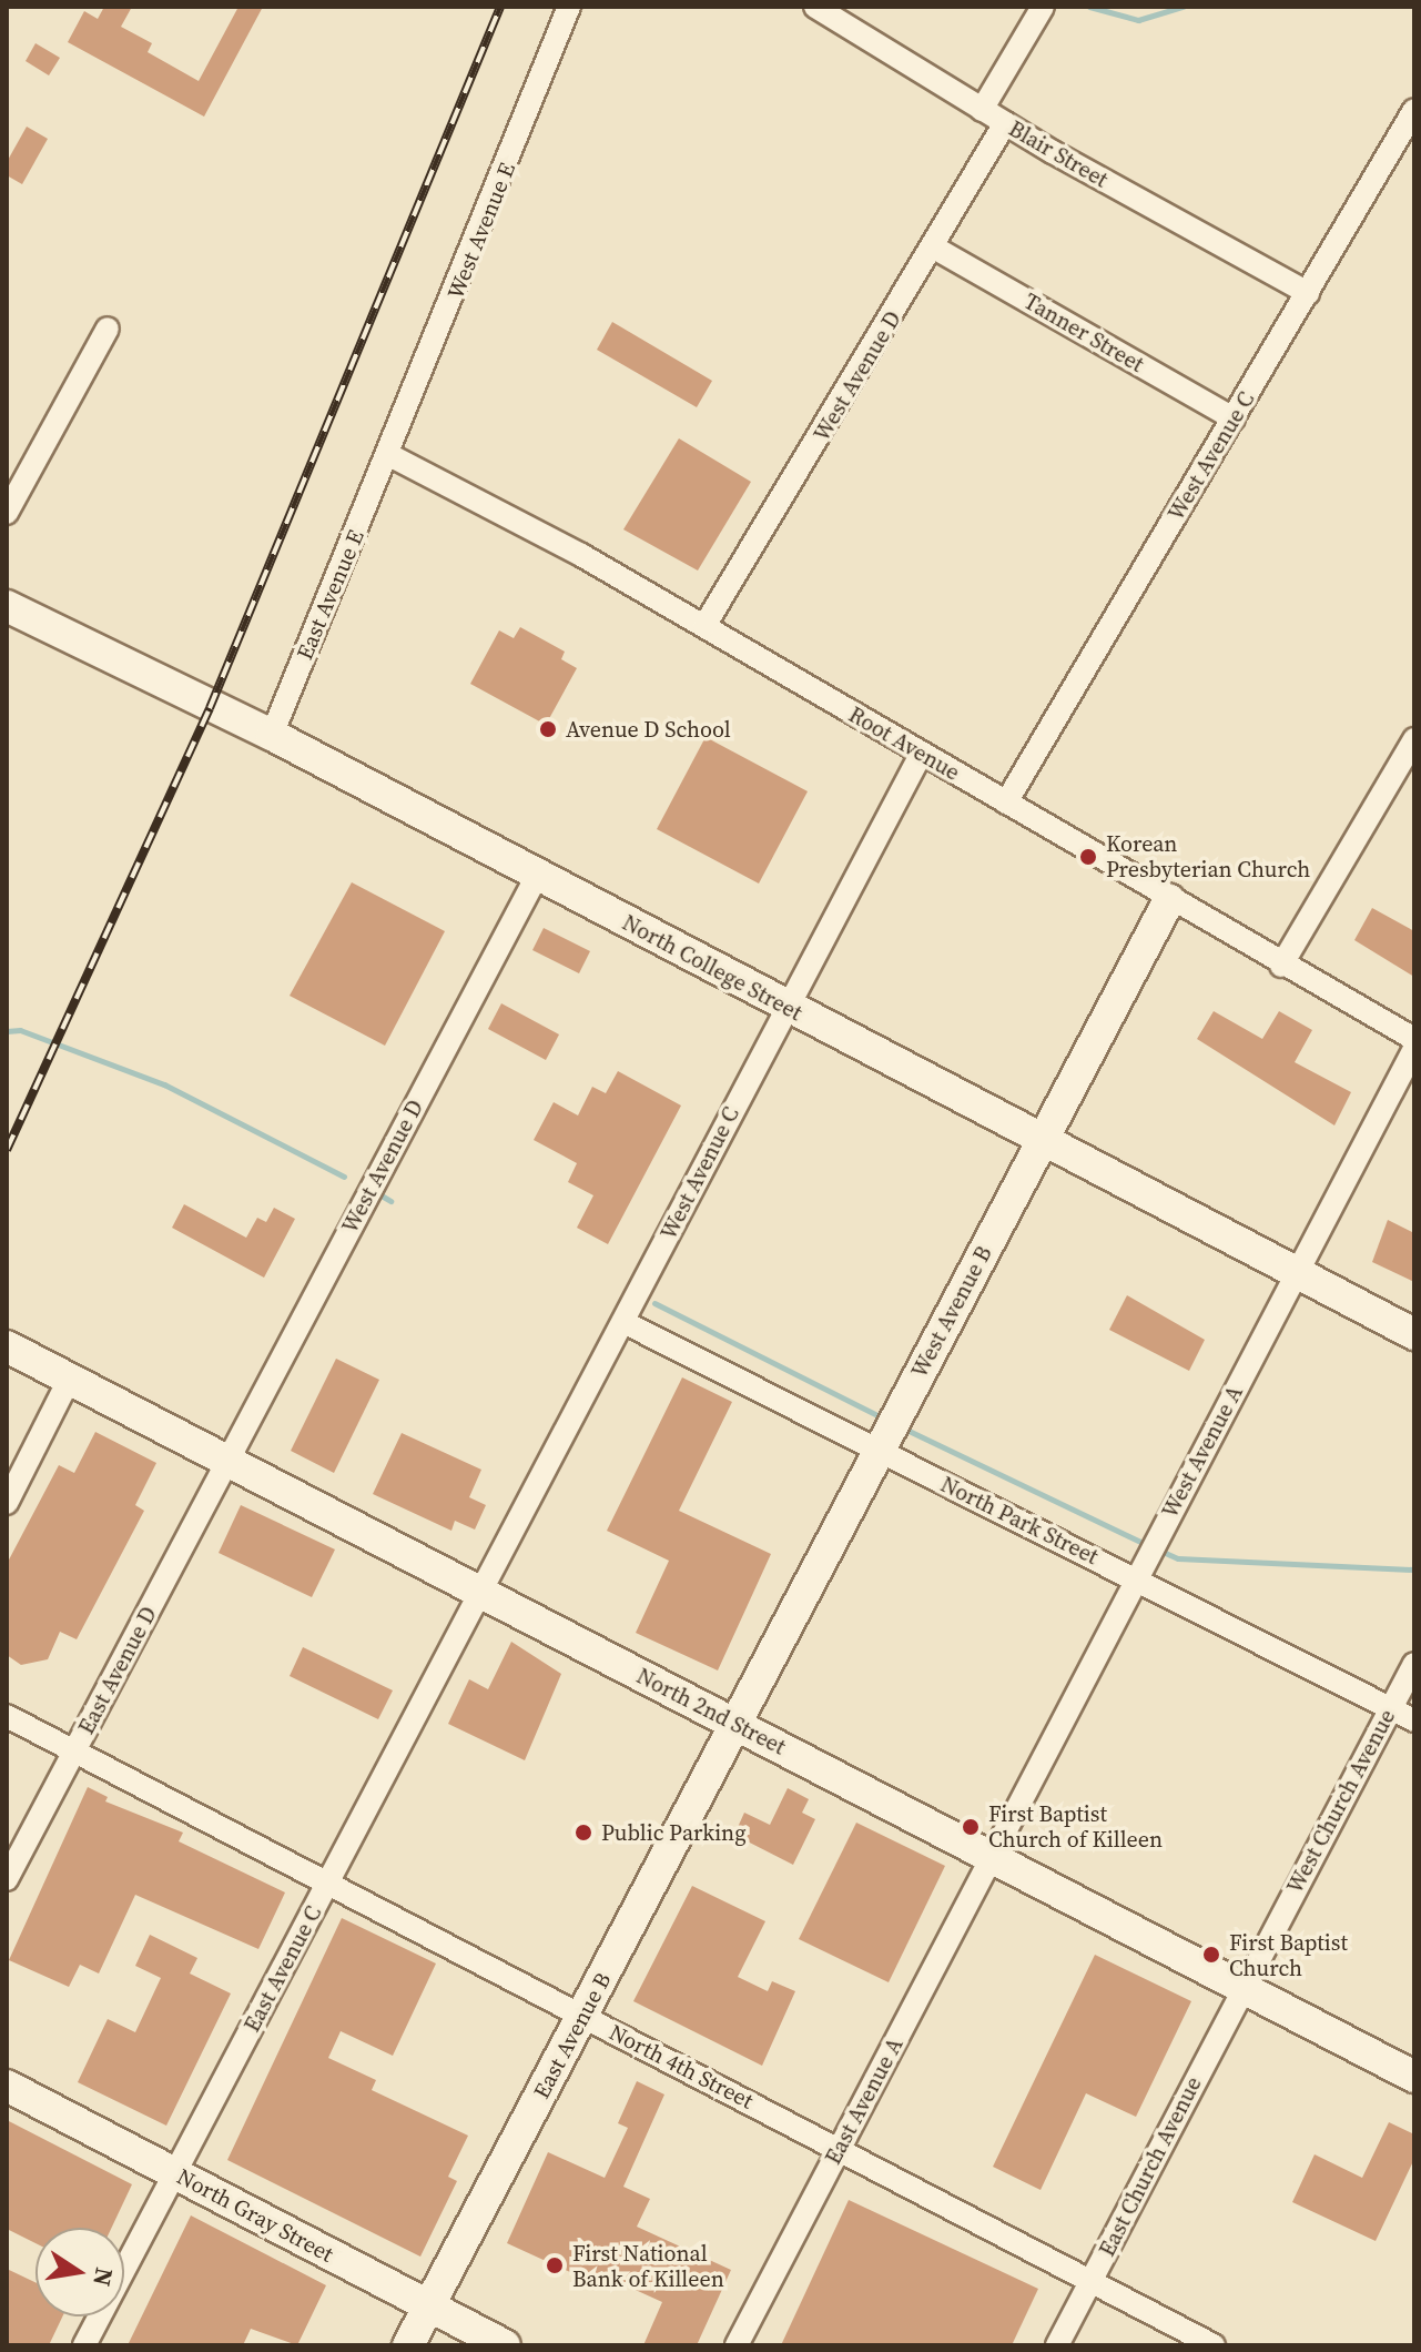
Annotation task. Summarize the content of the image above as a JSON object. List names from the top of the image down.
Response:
{
  "streets": {
    "street": [
      "Blair Street",
      "West Avenue E",
      "Tanner Street",
      "West Avenue D",
      "West Avenue C",
      "East Avenue E",
      "Root Avenue",
      "North College Street",
      "West Avenue B",
      "West Avenue A",
      "North Park Street",
      "East Avenue D",
      "North 2nd Street",
      "West Church Avenue",
      "East Avenue C",
      "East Avenue B",
      "North 4th Street",
      "East Avenue A",
      "East Church Avenue",
      "North Gray Street"
    ]
  },
  "crossings": [
    ["Blair Street", "West Avenue D"],
    ["Blair Street", "West Avenue C"],
    ["West Avenue E", "East Avenue E"],
    ["West Avenue E", "Root Avenue"],
    ["Tanner Street", "West Avenue D"],
    ["Tanner Street", "West Avenue C"],
    ["West Avenue D", "Root Avenue"],
    ["West Avenue D", "North College Street"],
    ["West Avenue D", "East Avenue D"],
    ["West Avenue D", "North 2nd Street"],
    ["West Avenue C", "Root Avenue"],
    ["West Avenue C", "North College Street"],
    ["West Avenue C", "North Park Street"],
    ["West Avenue C", "North 2nd Street"],
    ["West Avenue C", "East Avenue C"],
    ["East Avenue E", "Root Avenue"],
    ["East Avenue E", "North College Street"],
    ["Root Avenue", "West Avenue B"],
    ["North College Street", "West Avenue B"],
    ["North College Street", "West Avenue A"],
    ["West Avenue B", "North Park Street"],
    ["West Avenue B", "North 2nd Street"],
    ["West Avenue B", "East Avenue B"],
    ["West Avenue A", "North Park Street"],
    ["West Avenue A", "North 2nd Street"],
    ["West Avenue A", "East Avenue A"],
    ["North Park Street", "West Church Avenue"],
    ["East Avenue D", "North 2nd Street"],
    ["East Avenue D", "North 4th Street"],
    ["North 2nd Street", "West Church Avenue"],
    ["North 2nd Street", "East Avenue C"],
    ["North 2nd Street", "East Avenue B"],
    ["North 2nd Street", "East Avenue A"],
    ["North 2nd Street", "East Church Avenue"],
    ["West Church Avenue", "East Church Avenue"],
    ["East Avenue C", "North 4th Street"],
    ["East Avenue C", "North Gray Street"],
    ["East Avenue B", "North 4th Street"],
    ["East Avenue B", "North Gray Street"],
    ["North 4th Street", "East Avenue A"],
    ["North 4th Street", "East Church Avenue"]
  ],
  "places": [
    "Avenue D School",
    "Korean Presbyterian Church",
    "First Baptist Church of Killeen",
    "Public Parking",
    "First Baptist Church",
    "First National Bank of Killeen"
  ],
  "north": "right"
}
